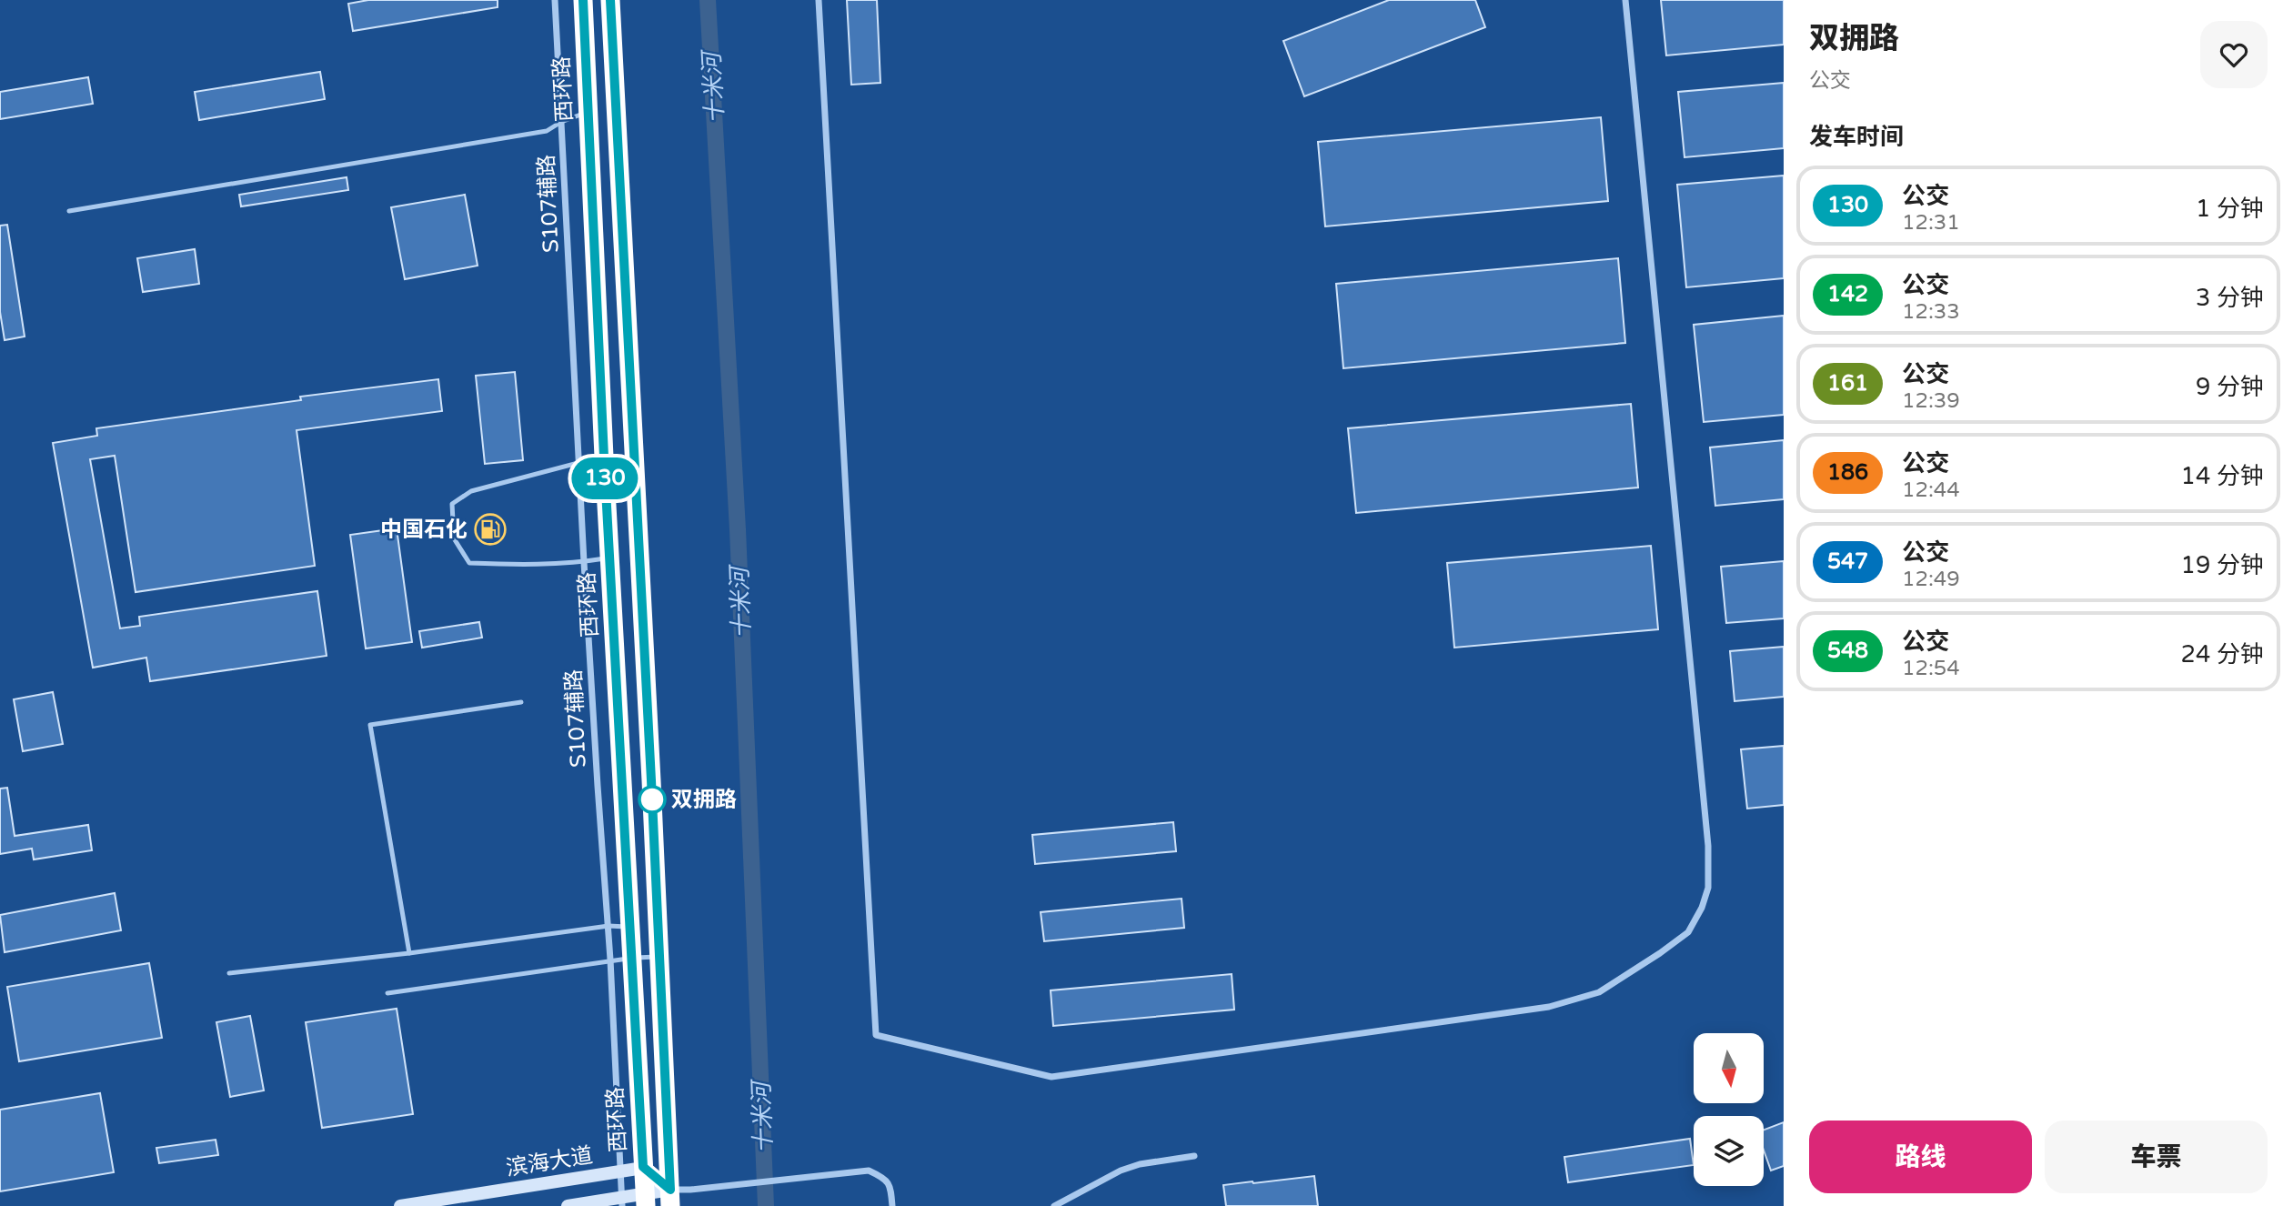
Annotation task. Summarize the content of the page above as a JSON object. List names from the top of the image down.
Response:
{
  "streets": {
    "highway": ["西环路"],
    "main road": ["滨海大道"],
    "street": ["S107辅路"]
  },
  "crossings": [
    ["西环路", "滨海大道"],
    ["S107辅路", "滨海大道"]
  ],
  "water": ["十米河"],
  "places": {
    "fuel station": ["中国石化"],
    "other": ["双拥路"]
  },
  "lines": ["bus line 130"],
  "north": "bottom",
  "page": {
    "on_map": "130",
    "heading": [
      ["双拥路", "公交"],
      "发车时间"
    ],
    "list": [
      {
        "mark": "130",
        "name": "公交",
        "note": "12:31",
        "value": "1 分钟"
      },
      {
        "mark": "142",
        "name": "公交",
        "note": "12:33",
        "value": "3 分钟"
      },
      {
        "mark": "161",
        "name": "公交",
        "note": "12:39",
        "value": "9 分钟"
      },
      {
        "mark": "186",
        "name": "公交",
        "note": "12:44",
        "value": "14 分钟"
      },
      {
        "mark": "547",
        "name": "公交",
        "note": "12:49",
        "value": "19 分钟"
      },
      {
        "mark": "548",
        "name": "公交",
        "note": "12:54",
        "value": "24 分钟"
      }
    ],
    "buttons": ["路线", "车票"]
  }
}
